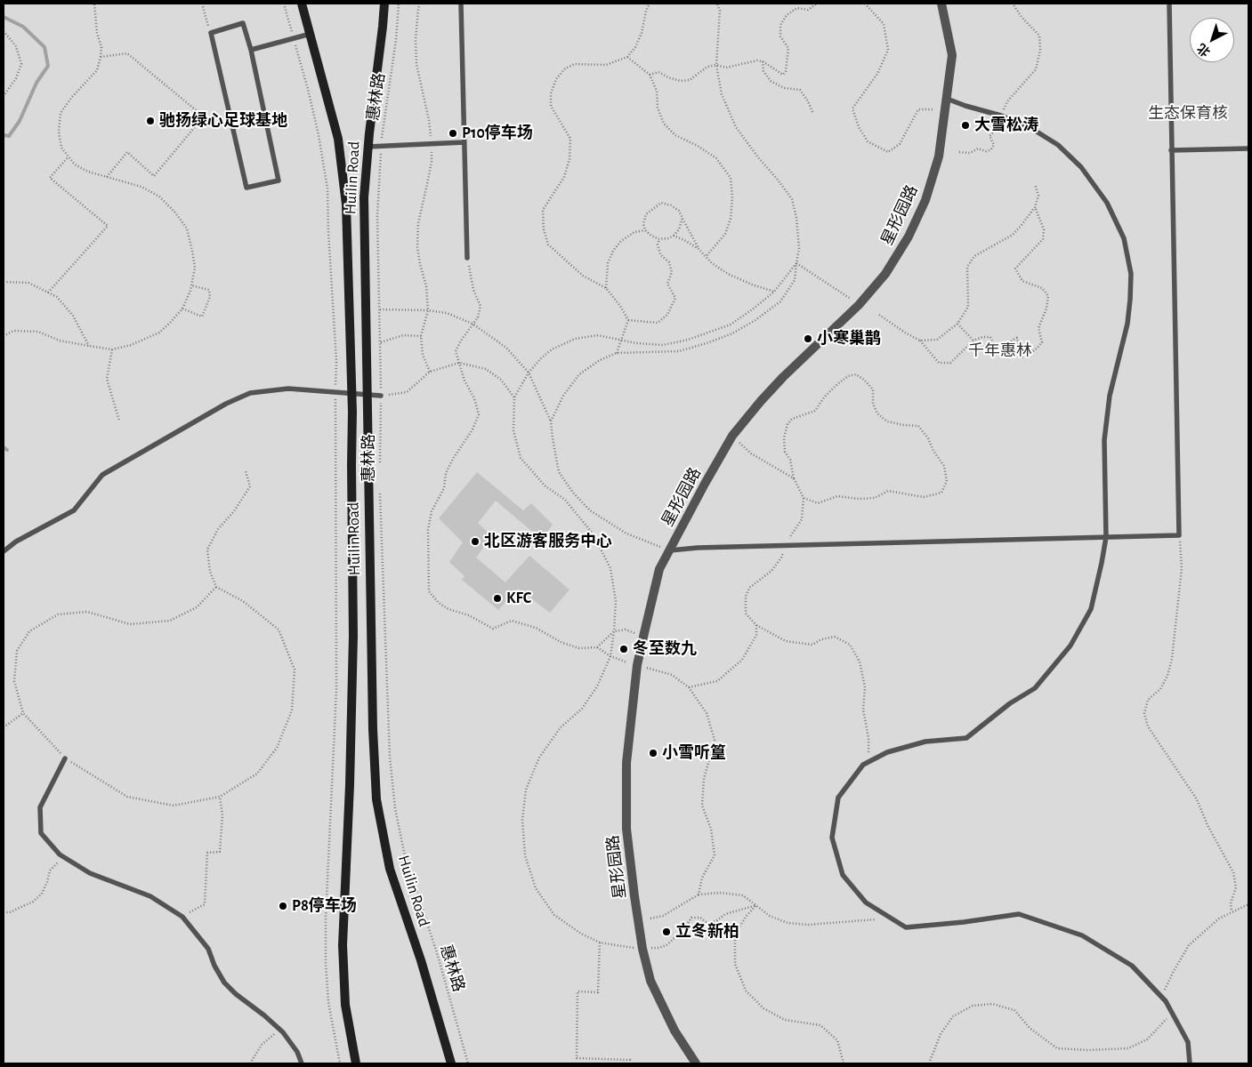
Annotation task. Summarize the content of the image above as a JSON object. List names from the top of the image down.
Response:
{
  "streets": {
    "main road": ["Huilin Road"],
    "street": ["星形园路"],
    "path": ["惠林路"]
  },
  "parks": ["生态保育核", "千年惠林"],
  "places": [
    "驰扬绿心足球基地",
    "大雪松涛",
    "P10停车场",
    "小寒巢鹊",
    "北区游客服务中心",
    "KFC",
    "冬至数九",
    "小雪听篁",
    "P8停车场",
    "立冬新柏"
  ],
  "north": "bottom left"
}
